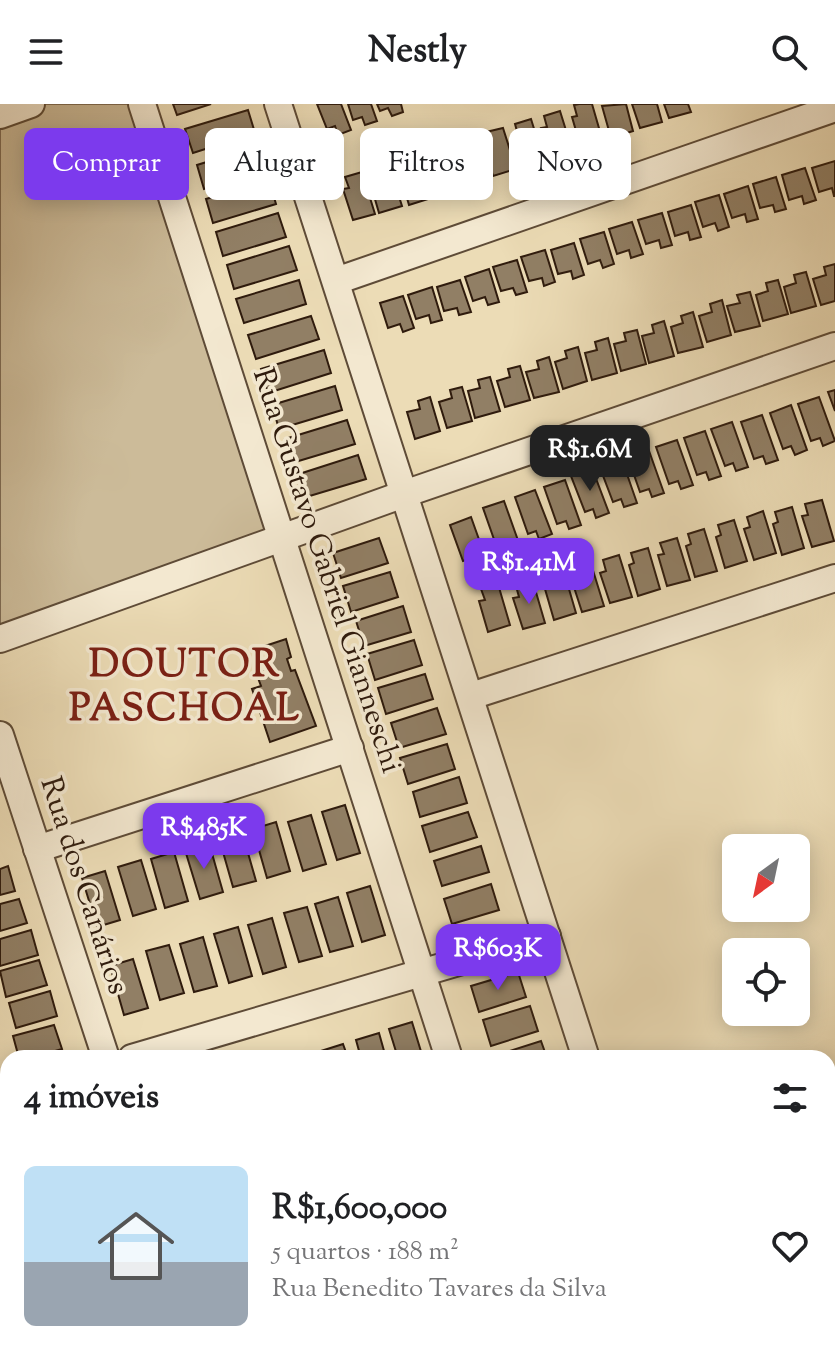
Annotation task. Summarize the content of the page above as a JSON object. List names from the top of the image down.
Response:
{
  "streets": {
    "street": ["Rua Gustavo Gabriel Gianneschi", "Rua dos Canários"]
  },
  "districts": ["DOUTOR PASCHOAL"],
  "north": "bottom left",
  "page": {
    "header": "Nestly",
    "chip": [
      "Comprar",
      "Alugar",
      "Filtros",
      "Novo"
    ],
    "price": [
      "R$1.6M",
      "R$1.41M",
      "R$485K",
      "R$603K"
    ],
    "heading": "4 imóveis",
    "list": [
      {
        "name": "R$1,600,000",
        "note": "5 quartos · 188 m² · Rua Benedito Tavares da Silva"
      }
    ]
  }
}
